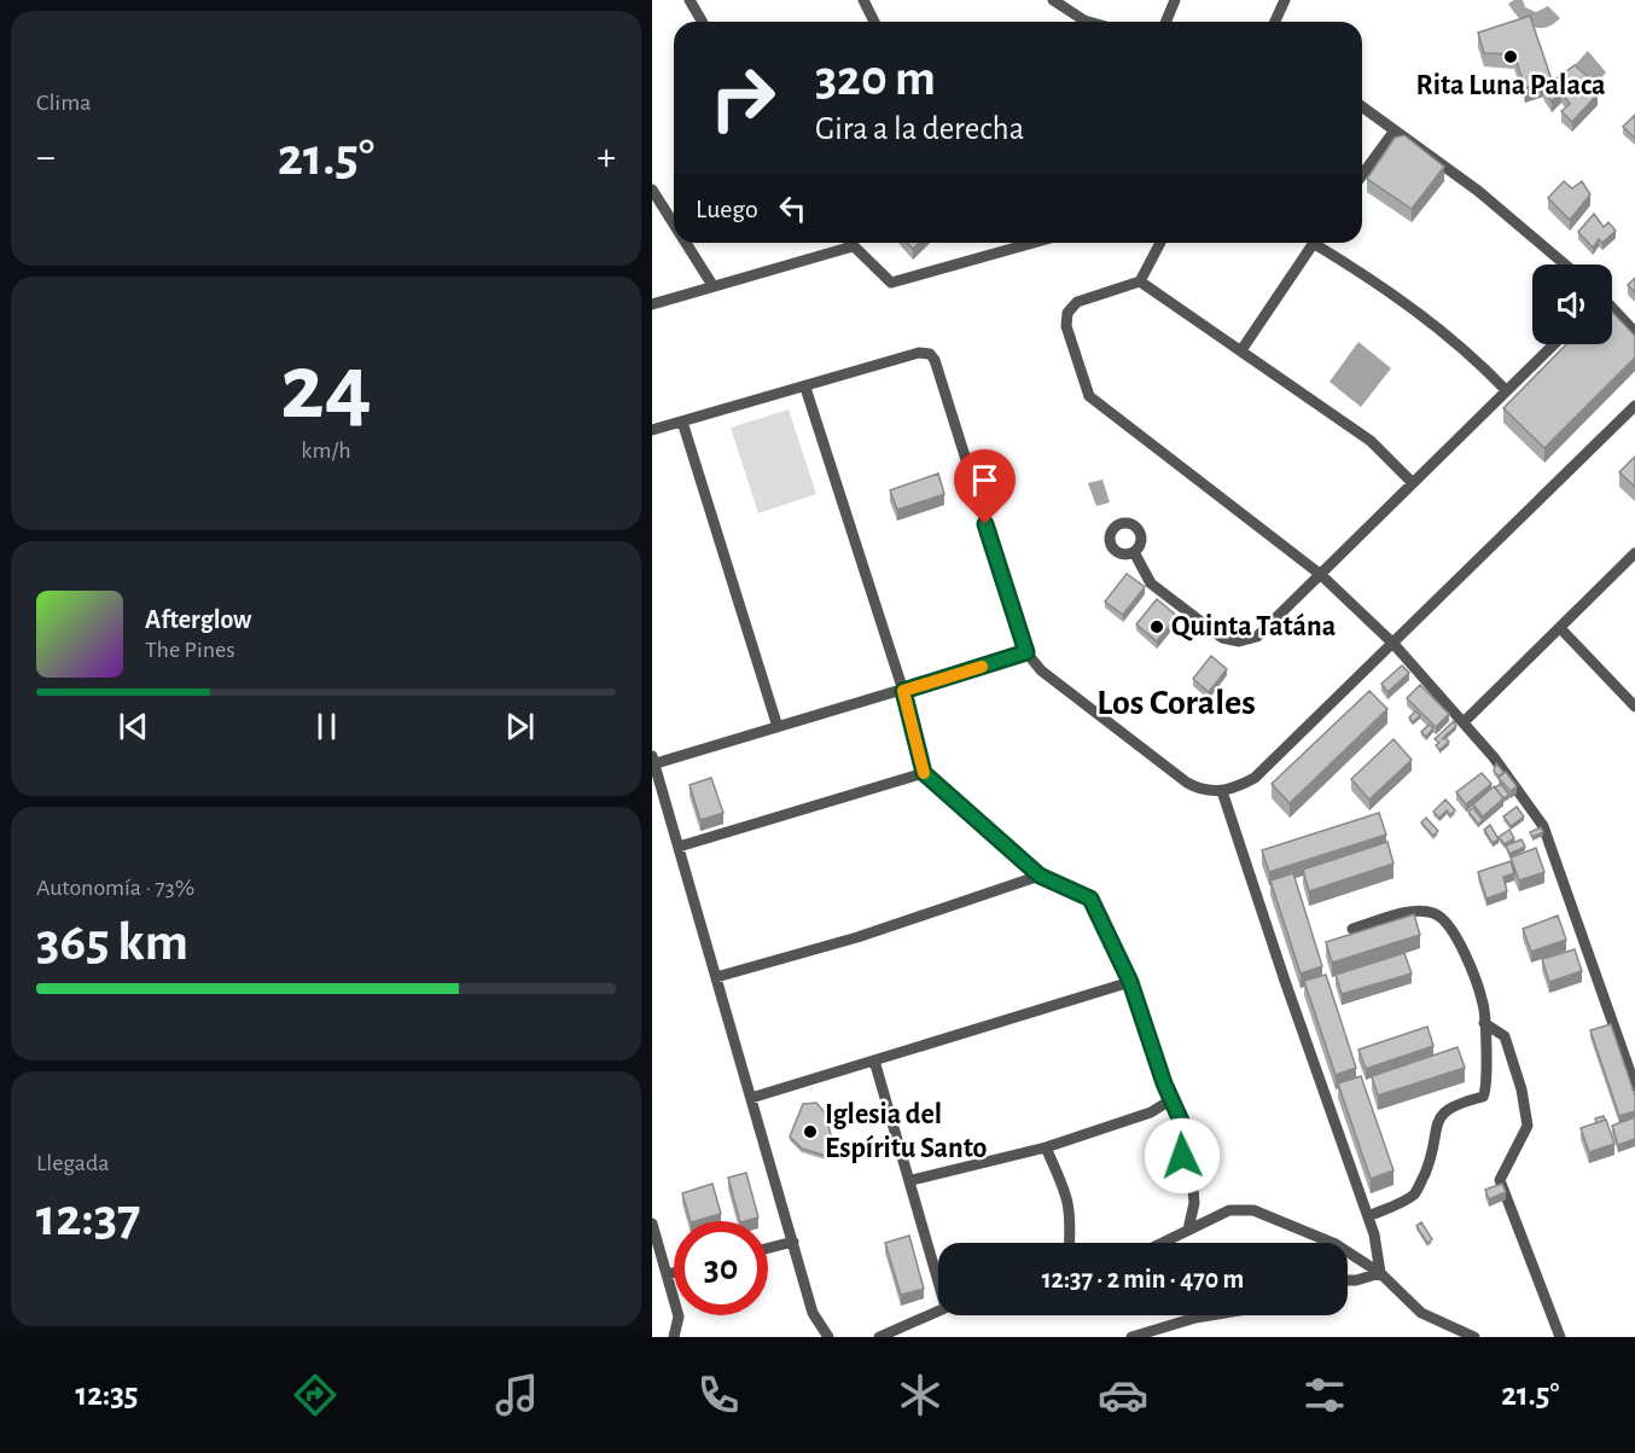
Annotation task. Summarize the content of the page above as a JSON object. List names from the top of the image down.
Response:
{
  "districts": ["Los Corales"],
  "places": ["Rita Luna Palaca", "Quinta Tatána", "Iglesia del Espíritu Santo"],
  "page": {
    "tile": [
      "Clima",
      ["24", "km/h"],
      ["Autonomía · 73%", "365 km"],
      ["Llegada", "12:37"]
    ],
    "turn": ["320 m", "Gira a la derecha"],
    "heat": ["−", "21.5°", "+"],
    "then": "Luego",
    "song": ["Afterglow", "The Pines"],
    "limit": "30",
    "trip": "12:37 · 2 min · 470 m",
    "tabs": ["12:35", "21.5°"]
  }
}
